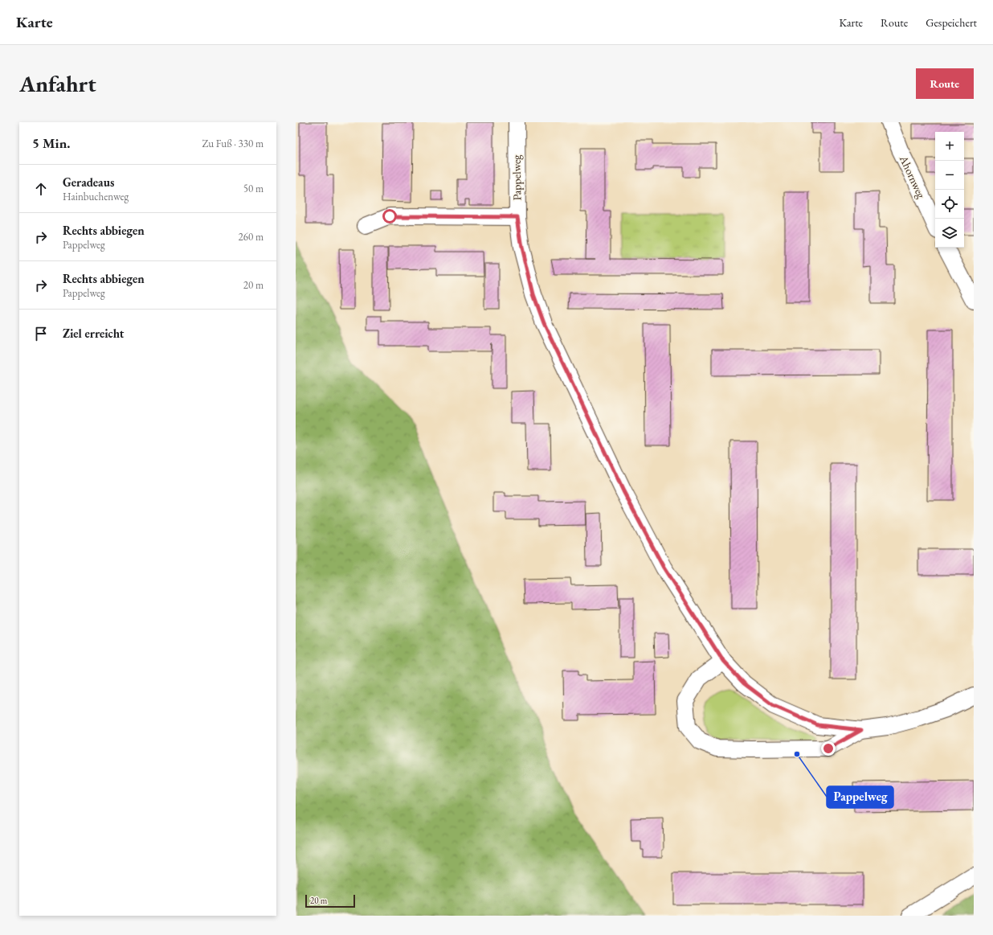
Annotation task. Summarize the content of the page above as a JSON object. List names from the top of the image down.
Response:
{
  "streets": {
    "street": ["Ahornweg", "Pappelweg"]
  },
  "places": ["Pappelweg"],
  "scale_bar": "20 m",
  "page": {
    "header": "Karte",
    "nav": ["Karte", "Route", "Gespeichert"],
    "buttons": "Route",
    "title": "Anfahrt",
    "heading": ["5 Min.", "Zu Fuß · 330 m"],
    "map_buttons": ["+", "−"],
    "list": [
      ["Geradeaus", "Hainbuchenweg", "50 m"],
      ["Rechts abbiegen", "Pappelweg", "260 m"],
      ["Rechts abbiegen", "Pappelweg", "20 m"],
      "Ziel erreicht"
    ],
    "scale": "20 m"
  }
}
